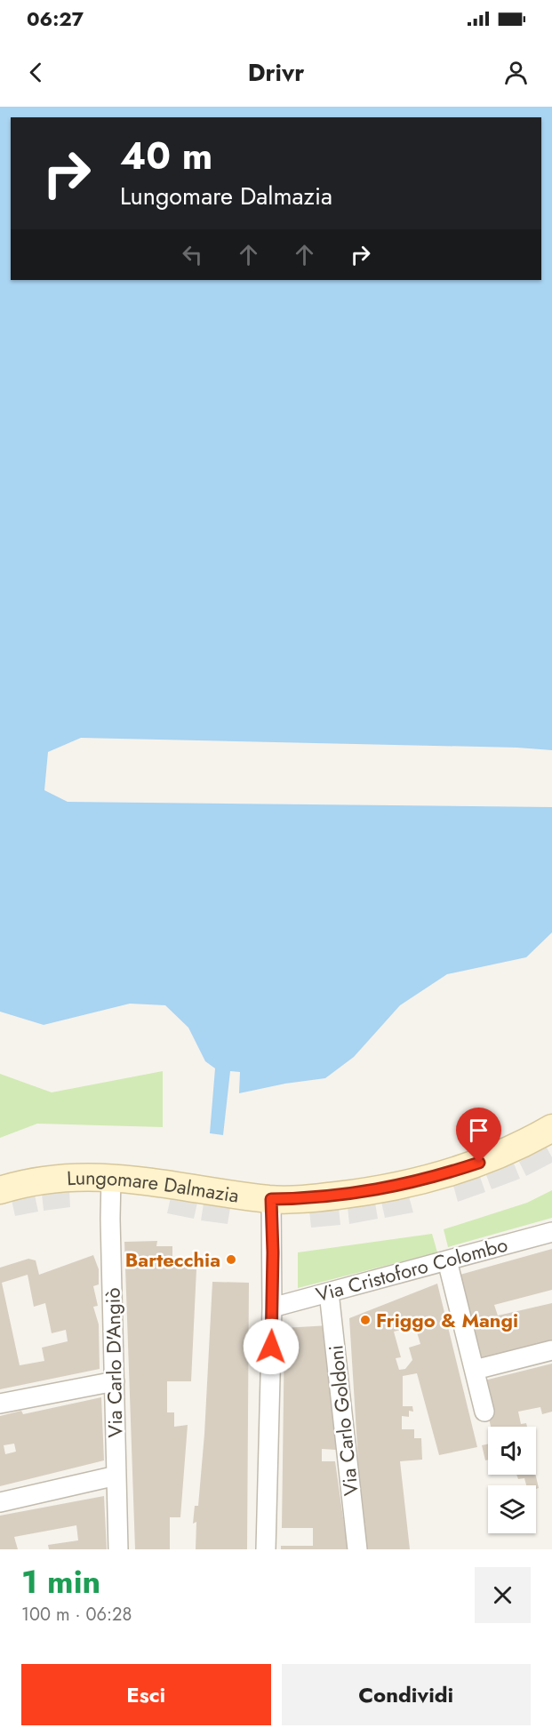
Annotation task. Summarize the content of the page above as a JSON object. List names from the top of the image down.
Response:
{
  "streets": {
    "street": [
      "Lungomare Dalmazia",
      "Via Cristoforo Colombo",
      "Via Carlo D'Angiò",
      "Via Carlo Goldoni"
    ]
  },
  "crossings": [
    ["Lungomare Dalmazia", "Via Carlo D'Angiò"],
    ["Via Cristoforo Colombo", "Via Carlo Goldoni"]
  ],
  "places": ["Bartecchia", "Friggo & Mangi"],
  "page": {
    "status": "06:27",
    "header": "Drivr",
    "turn": ["40 m", "Lungomare Dalmazia"],
    "heading": ["1 min", "100 m · 06:28"],
    "buttons": ["Esci", "Condividi"]
  }
}
